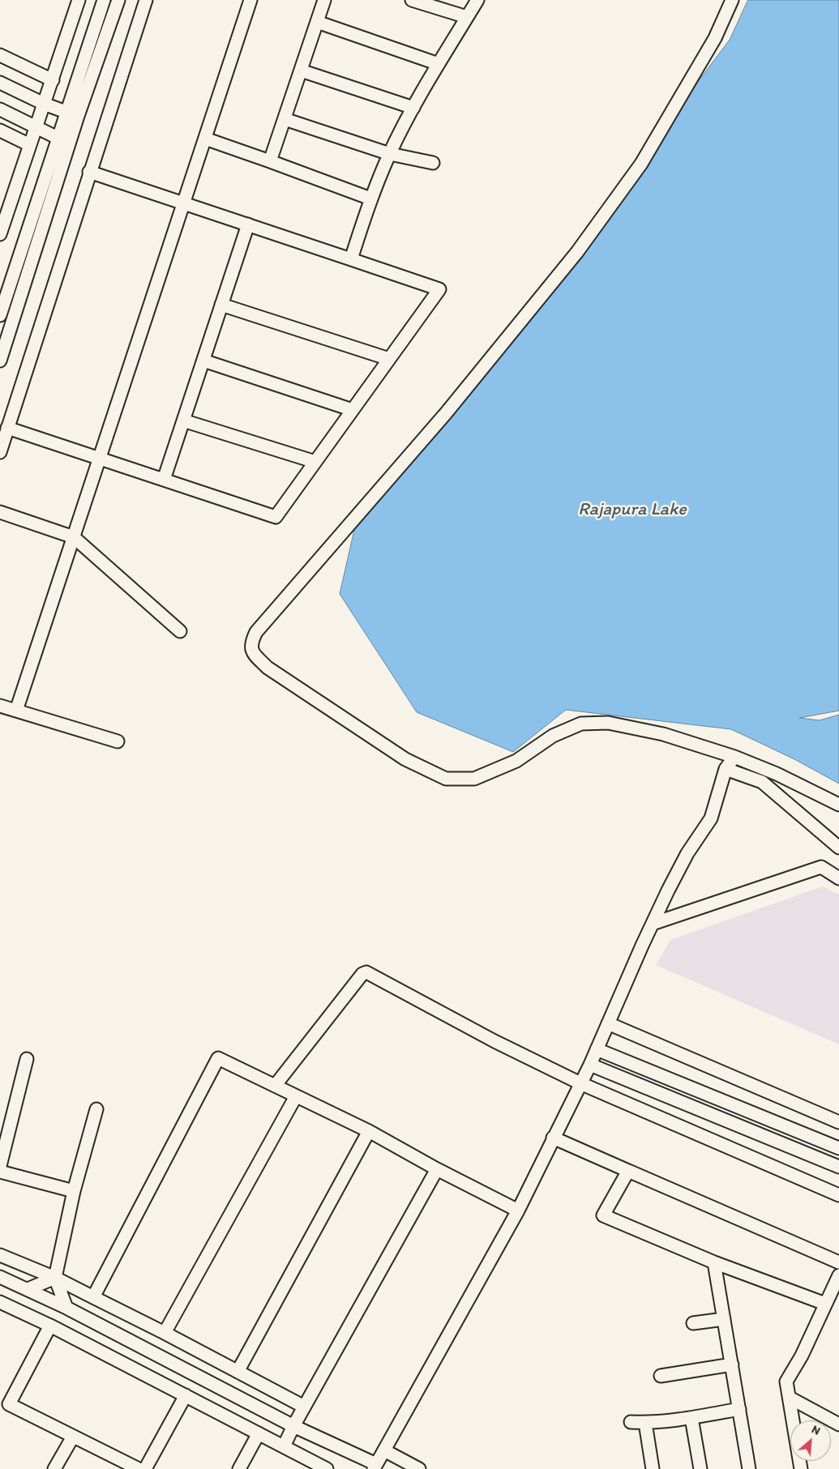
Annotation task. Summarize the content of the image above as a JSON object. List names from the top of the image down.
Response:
{
  "water": ["Rajapura Lake"],
  "north": "top right"
}
